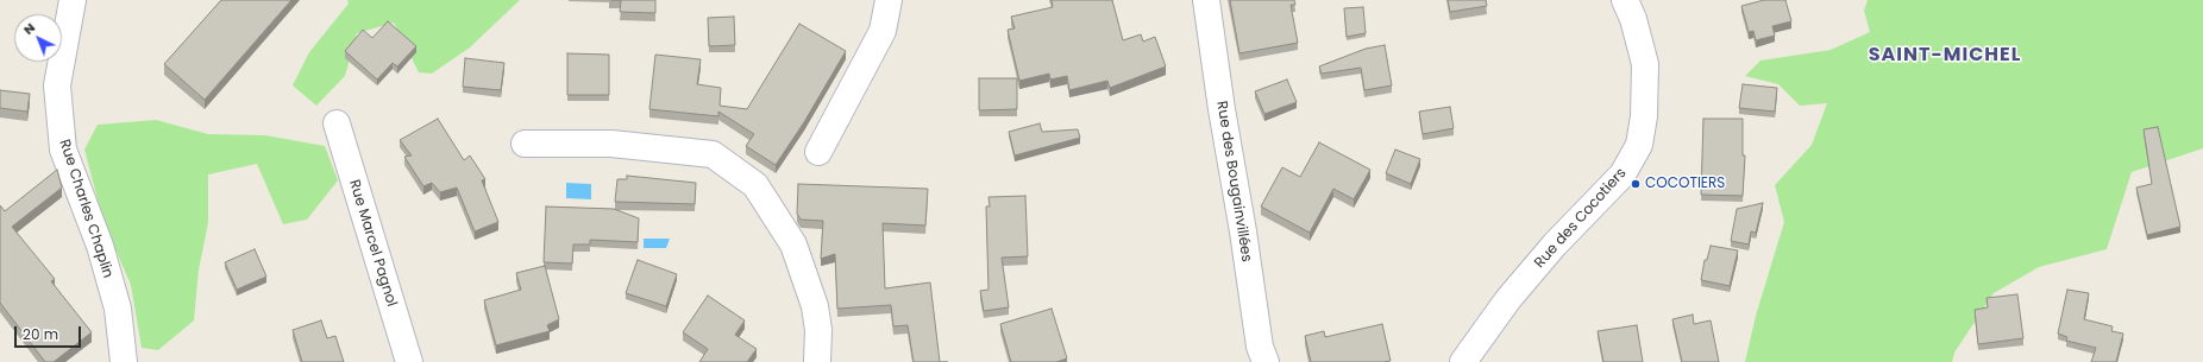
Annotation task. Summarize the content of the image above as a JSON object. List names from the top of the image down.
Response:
{
  "streets": {
    "street": [
      "Rue des Bougainvillées",
      "Rue Charles Chaplin",
      "Rue des Cocotiers",
      "Rue Marcel Pagnol"
    ]
  },
  "districts": ["SAINT-MICHEL"],
  "places": ["COCOTIERS"],
  "scale_bar": "20 m",
  "north": "top left"
}
